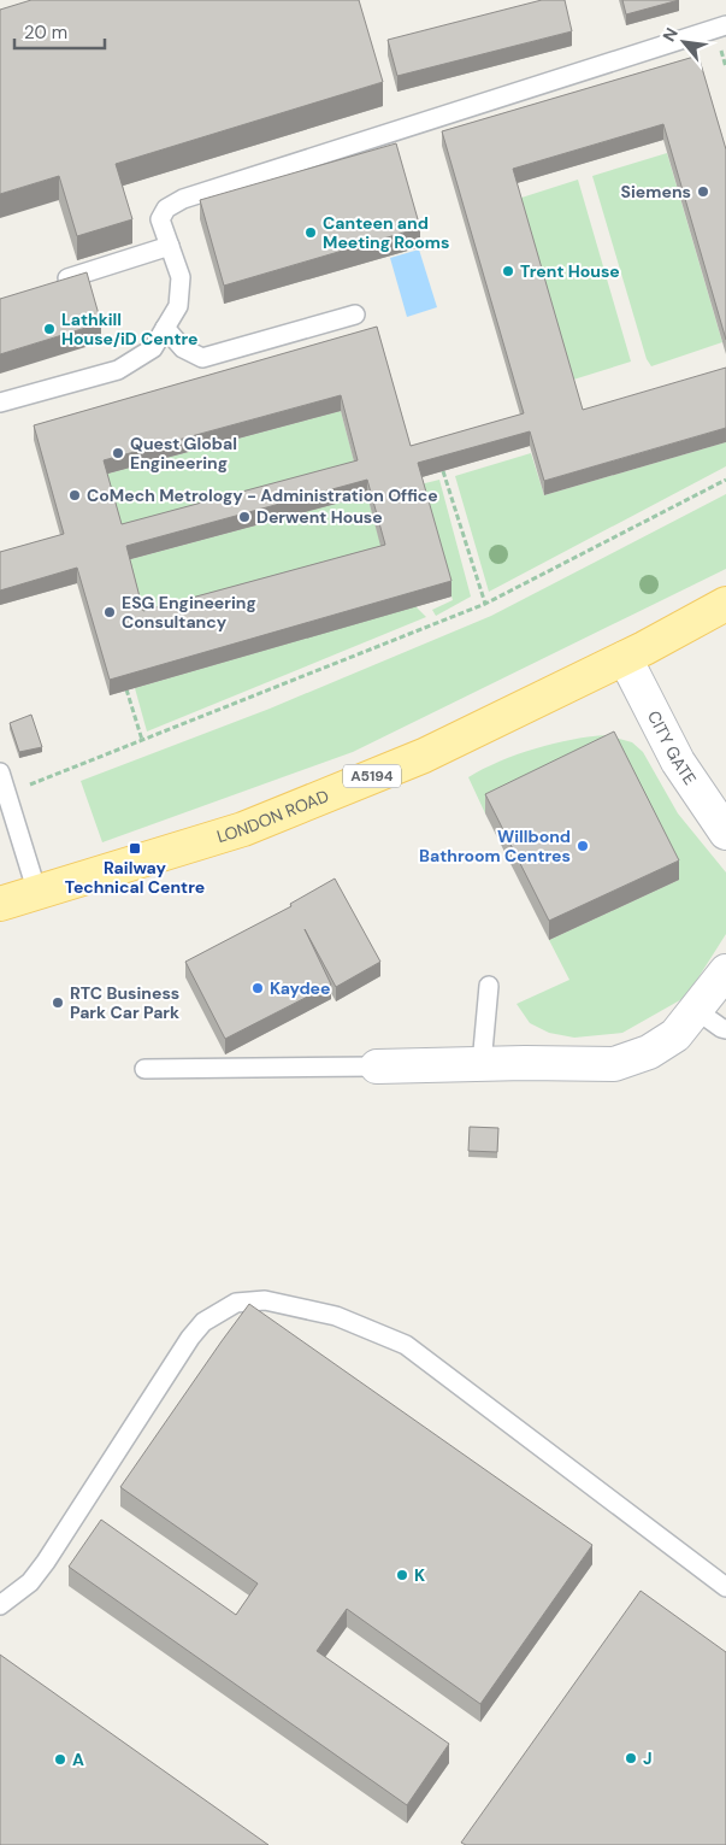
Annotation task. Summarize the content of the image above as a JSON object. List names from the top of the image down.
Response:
{
  "streets": {
    "main road": ["A5194", "LONDON ROAD"],
    "street": ["CITY GATE"]
  },
  "crossings": [
    ["CITY GATE", "LONDON ROAD"]
  ],
  "places": {
    "other": [
      "Siemens",
      "Canteen and Meeting Rooms",
      "Trent House",
      "Lathkill House/iD Centre",
      "Quest Global Engineering",
      "CoMech Metrology - Administration Office",
      "Derwent House",
      "ESG Engineering Consultancy",
      "Willbond Bathroom Centres",
      "Kaydee",
      "RTC Business Park Car Park",
      "K",
      "J",
      "A"
    ],
    "transit": ["Railway Technical Centre"]
  },
  "scale_bar": "20 m",
  "north": "top left"
}
